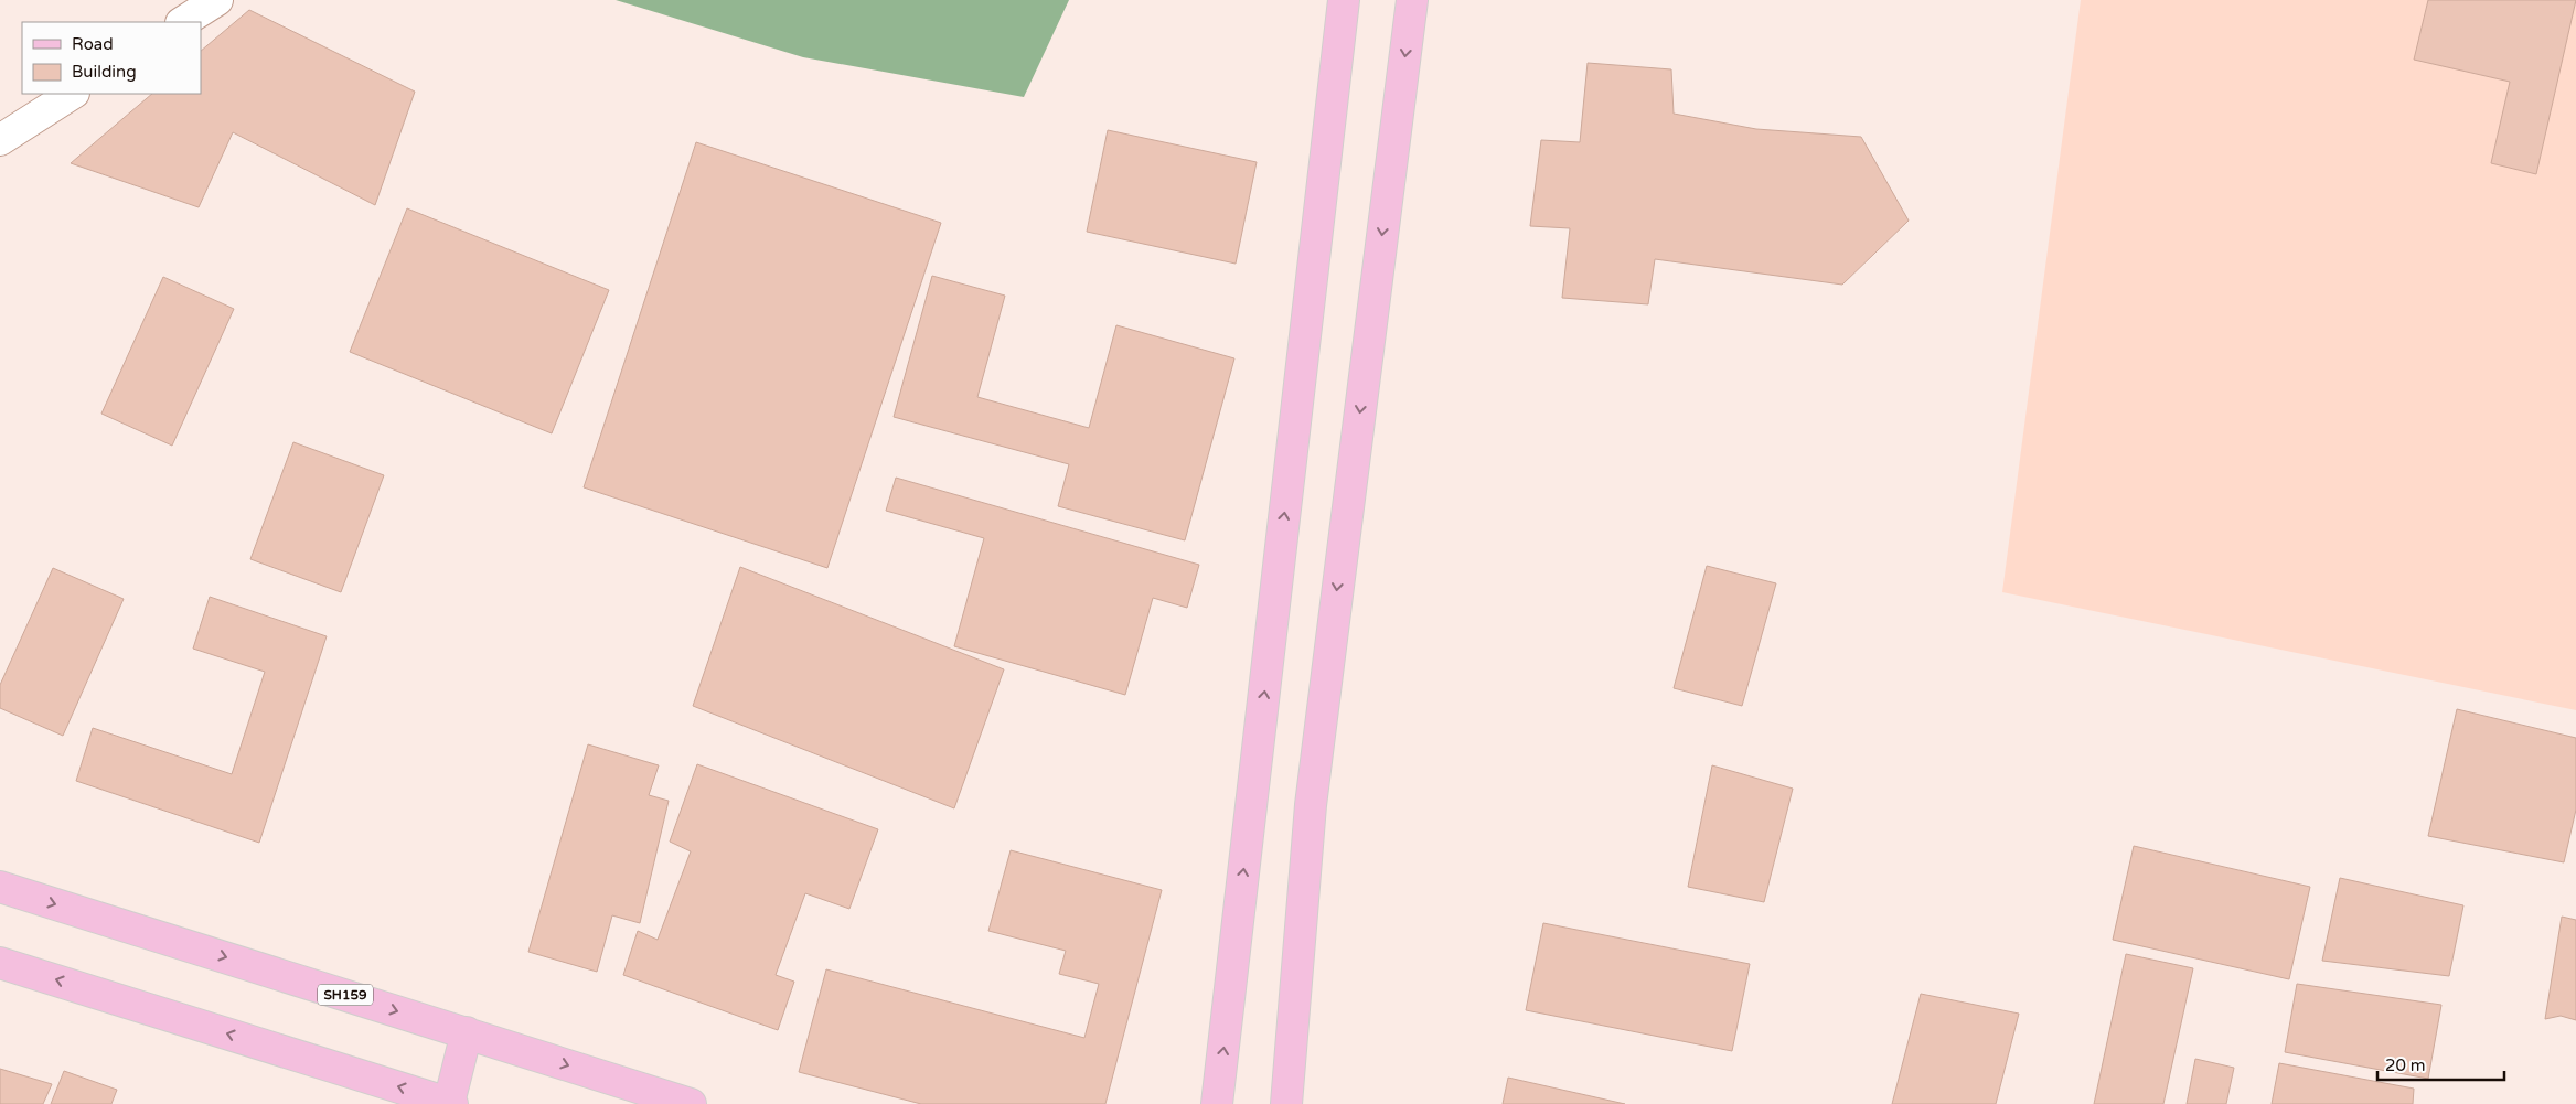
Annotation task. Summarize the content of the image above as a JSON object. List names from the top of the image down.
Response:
{
  "streets": {
    "main road": ["SH159"]
  },
  "legend": ["Road", "Building"],
  "scale_bar": "20 m"
}
